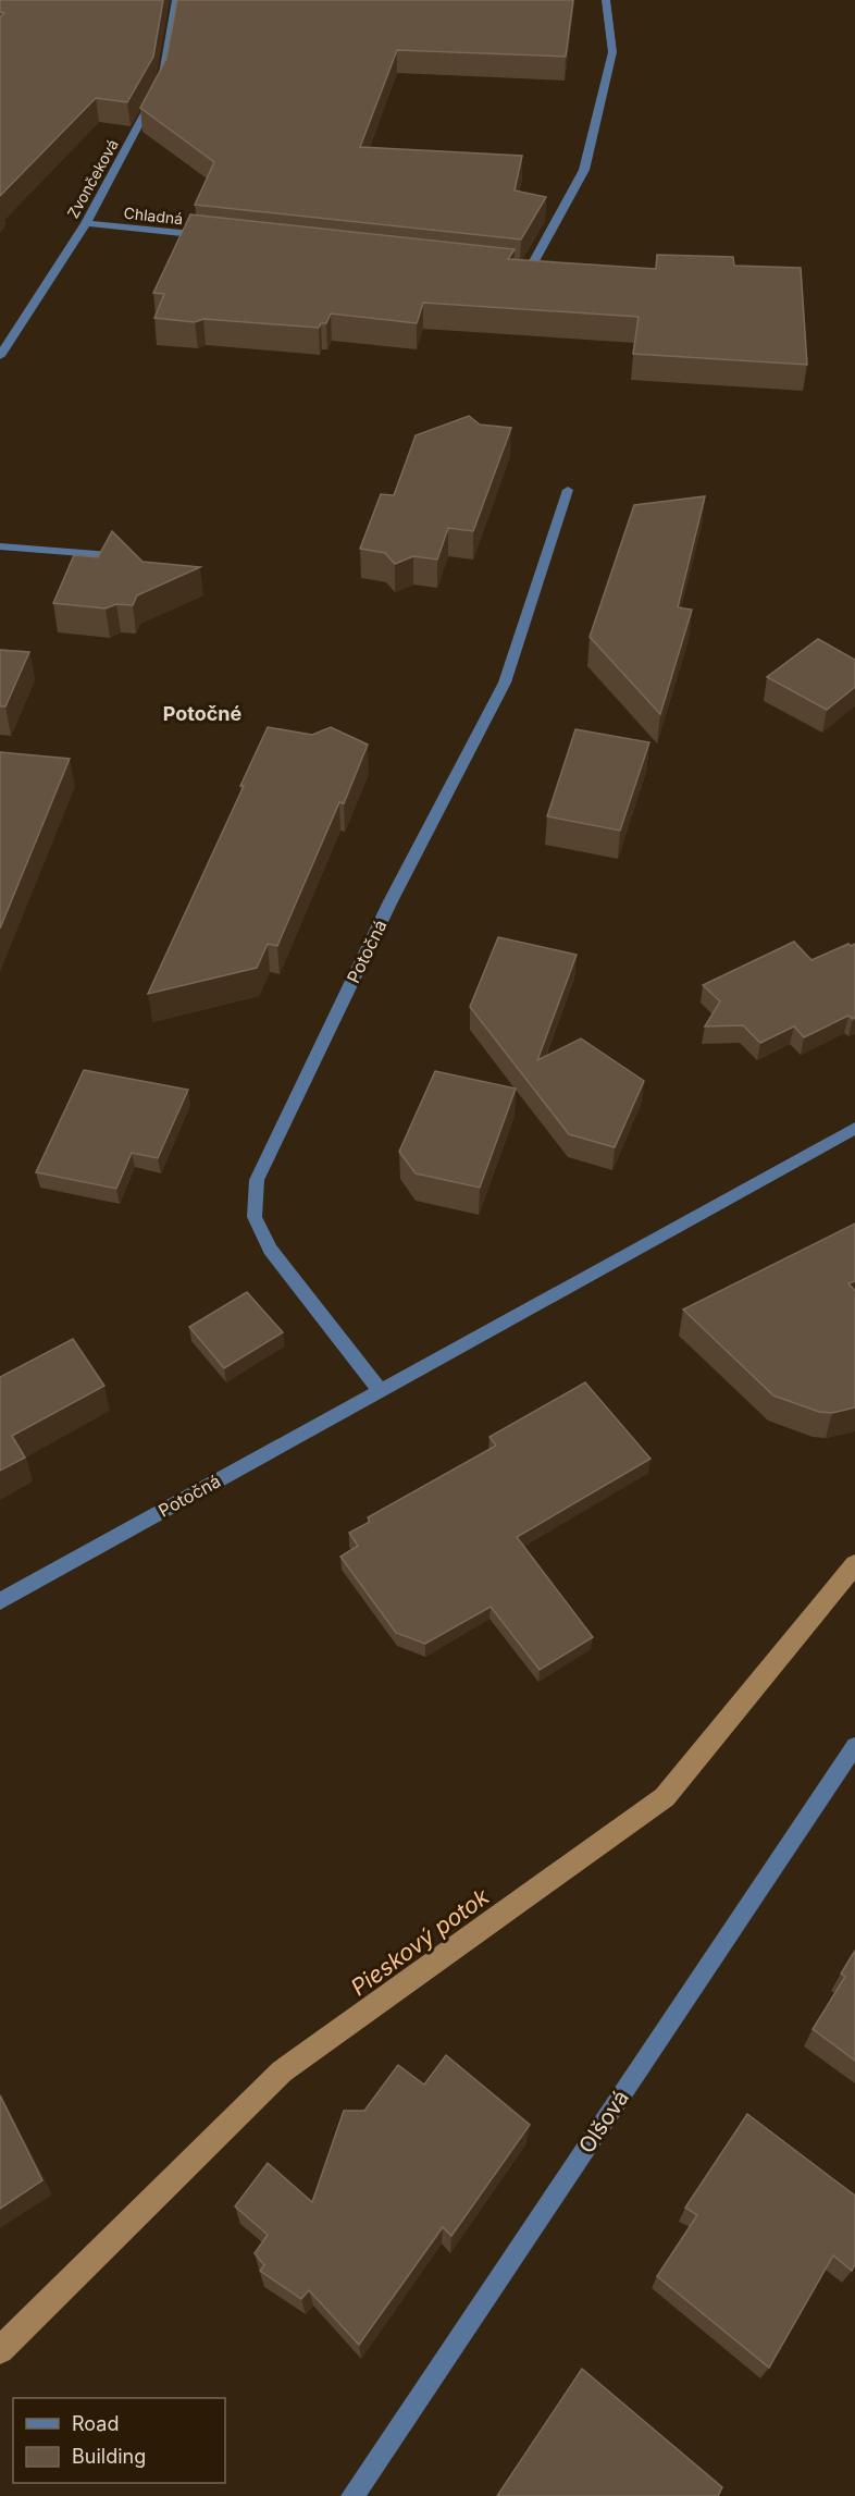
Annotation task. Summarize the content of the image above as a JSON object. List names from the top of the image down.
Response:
{
  "streets": {
    "street": [
      "Zvončeková",
      "Chladná",
      "Potočná",
      "Olšová"
    ]
  },
  "crossings": [
    ["Zvončeková", "Chladná"]
  ],
  "districts": ["Potočné"],
  "water": ["Pieskový potok"],
  "legend": ["Road", "Building"]
}
